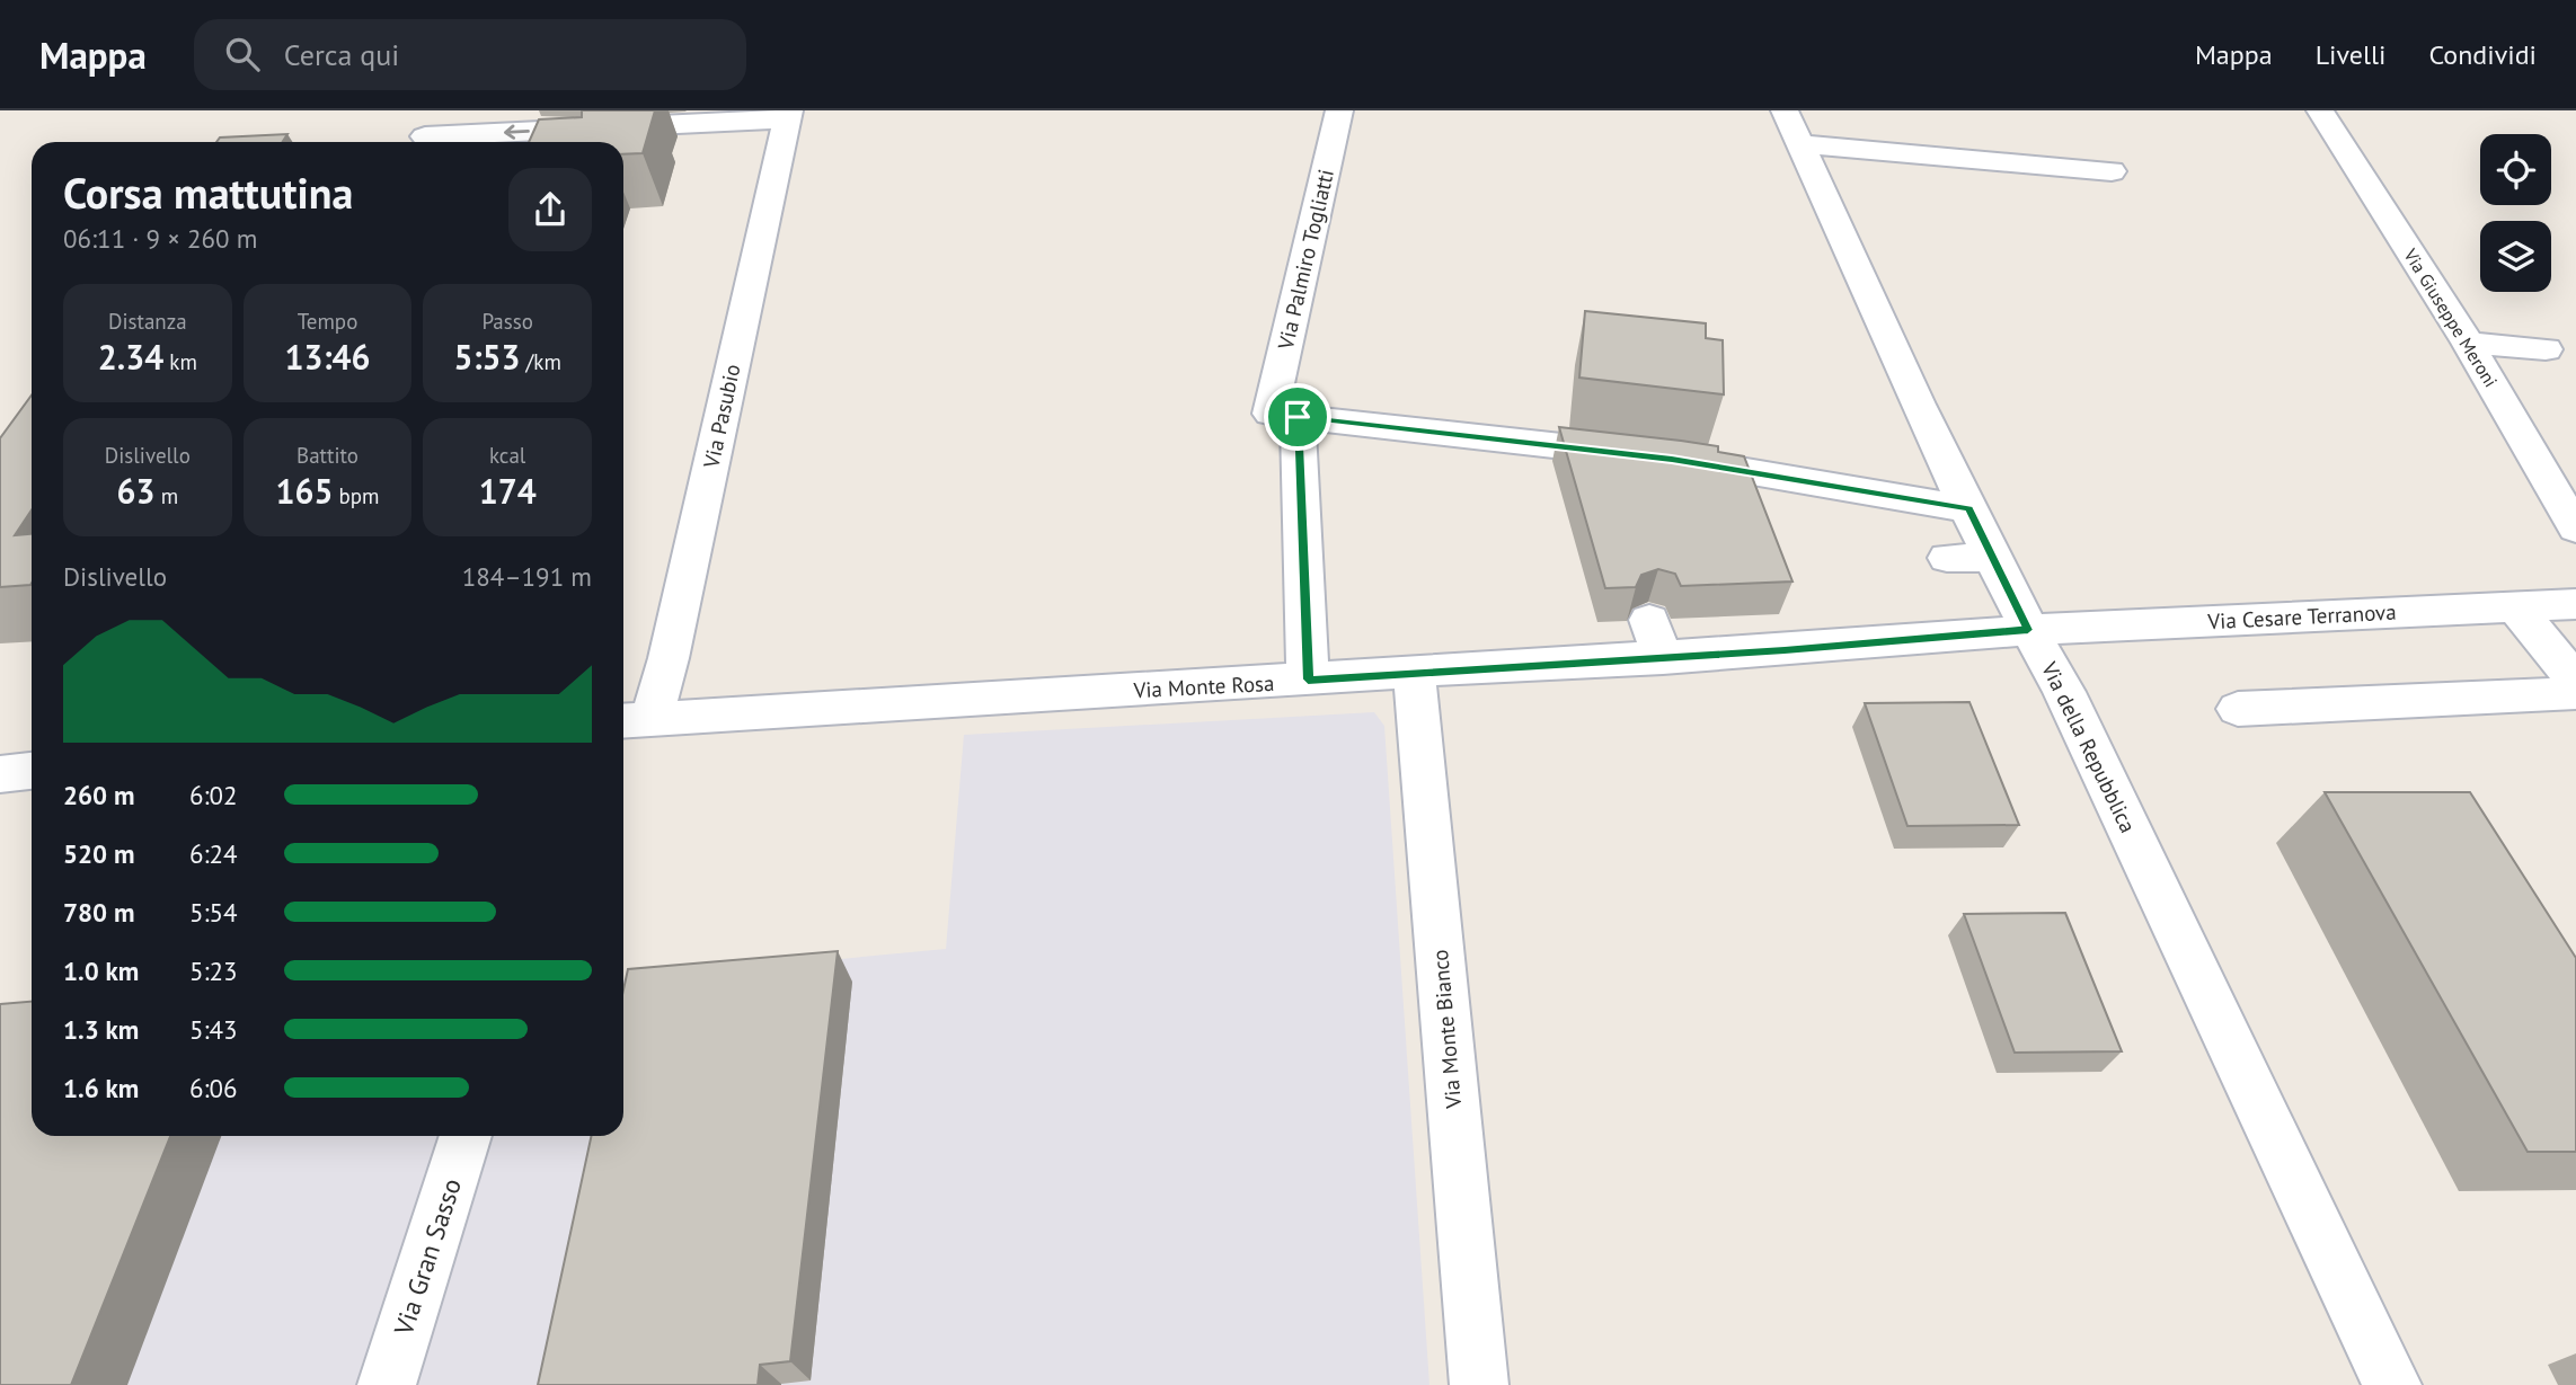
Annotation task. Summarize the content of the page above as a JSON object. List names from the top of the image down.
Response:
{
  "streets": {
    "street": [
      "Via Palmiro Togliatti",
      "Via Giuseppe Meroni",
      "Via Pasubio",
      "Via Cesare Terranova",
      "Via Monte Rosa",
      "Via della Repubblica",
      "Via Monte Bianco",
      "Via Gran Sasso"
    ]
  },
  "crossings": [
    ["Via Palmiro Togliatti", "Via della Repubblica"],
    ["Via Pasubio", "Via Monte Rosa"],
    ["Via Cesare Terranova", "Via Monte Rosa"],
    ["Via Cesare Terranova", "Via della Repubblica"],
    ["Via Monte Rosa", "Via della Repubblica"],
    ["Via Monte Rosa", "Via Monte Bianco"]
  ],
  "page": {
    "header": "Mappa",
    "search": "Cerca qui",
    "nav": ["Mappa", "Livelli", "Condividi"],
    "heading": ["Corsa mattutina", "06:11 · 9 × 260 m"],
    "stats": [
      ["Distanza", "2.34 km"],
      ["Tempo", "13:46"],
      ["Passo", "5:53 /km"],
      ["Dislivello", "63 m"],
      ["Battito", "165 bpm"],
      ["kcal", "174"]
    ],
    "chart": ["Dislivello", "184–191 m"],
    "list": [
      {
        "name": "260 m",
        "note": "6:02"
      },
      {
        "name": "520 m",
        "note": "6:24"
      },
      {
        "name": "780 m",
        "note": "5:54"
      },
      {
        "name": "1.0 km",
        "note": "5:23"
      },
      {
        "name": "1.3 km",
        "note": "5:43"
      },
      {
        "name": "1.6 km",
        "note": "6:06"
      }
    ]
  }
}
